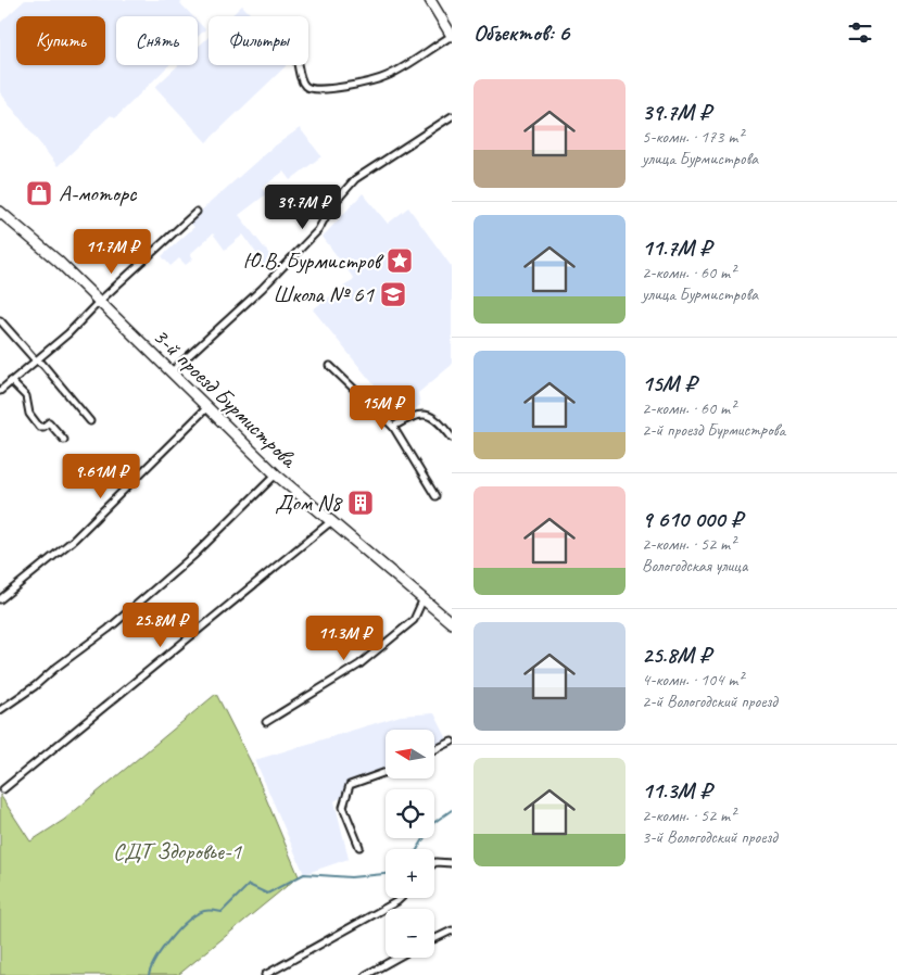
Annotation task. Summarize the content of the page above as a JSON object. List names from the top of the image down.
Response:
{
  "streets": {
    "main road": ["3-й проезд Бурмистрова"]
  },
  "parks": ["СДТ Здоровье-1"],
  "places": {
    "shop": ["А-моторс"],
    "place": ["Ю.В. Бурмистров"],
    "school or university": ["Школа № 61"],
    "building": ["Дом N8"]
  },
  "north": "left",
  "page": {
    "heading": "Объектов: 6",
    "chip": ["Купить", "Снять", "Фильтры"],
    "list": [
      {
        "name": "39.7M ₽",
        "note": "5-комн. · 173 m² · улица Бурмистрова"
      },
      {
        "name": "11.7M ₽",
        "note": "2-комн. · 60 m² · улица Бурмистрова"
      },
      {
        "name": "15M ₽",
        "note": "2-комн. · 60 m² · 2-й проезд Бурмистрова"
      },
      {
        "name": "9 610 000 ₽",
        "note": "2-комн. · 52 m² · Вологодская улица"
      },
      {
        "name": "25.8M ₽",
        "note": "4-комн. · 104 m² · 2-й Вологодский проезд"
      },
      {
        "name": "11.3M ₽",
        "note": "2-комн. · 52 m² · 3-й Вологодский проезд"
      }
    ],
    "price": [
      "39.7M ₽",
      "11.7M ₽",
      "15M ₽",
      "9.61M ₽",
      "25.8M ₽",
      "11.3M ₽"
    ],
    "map_buttons": ["+", "−"]
  }
}
